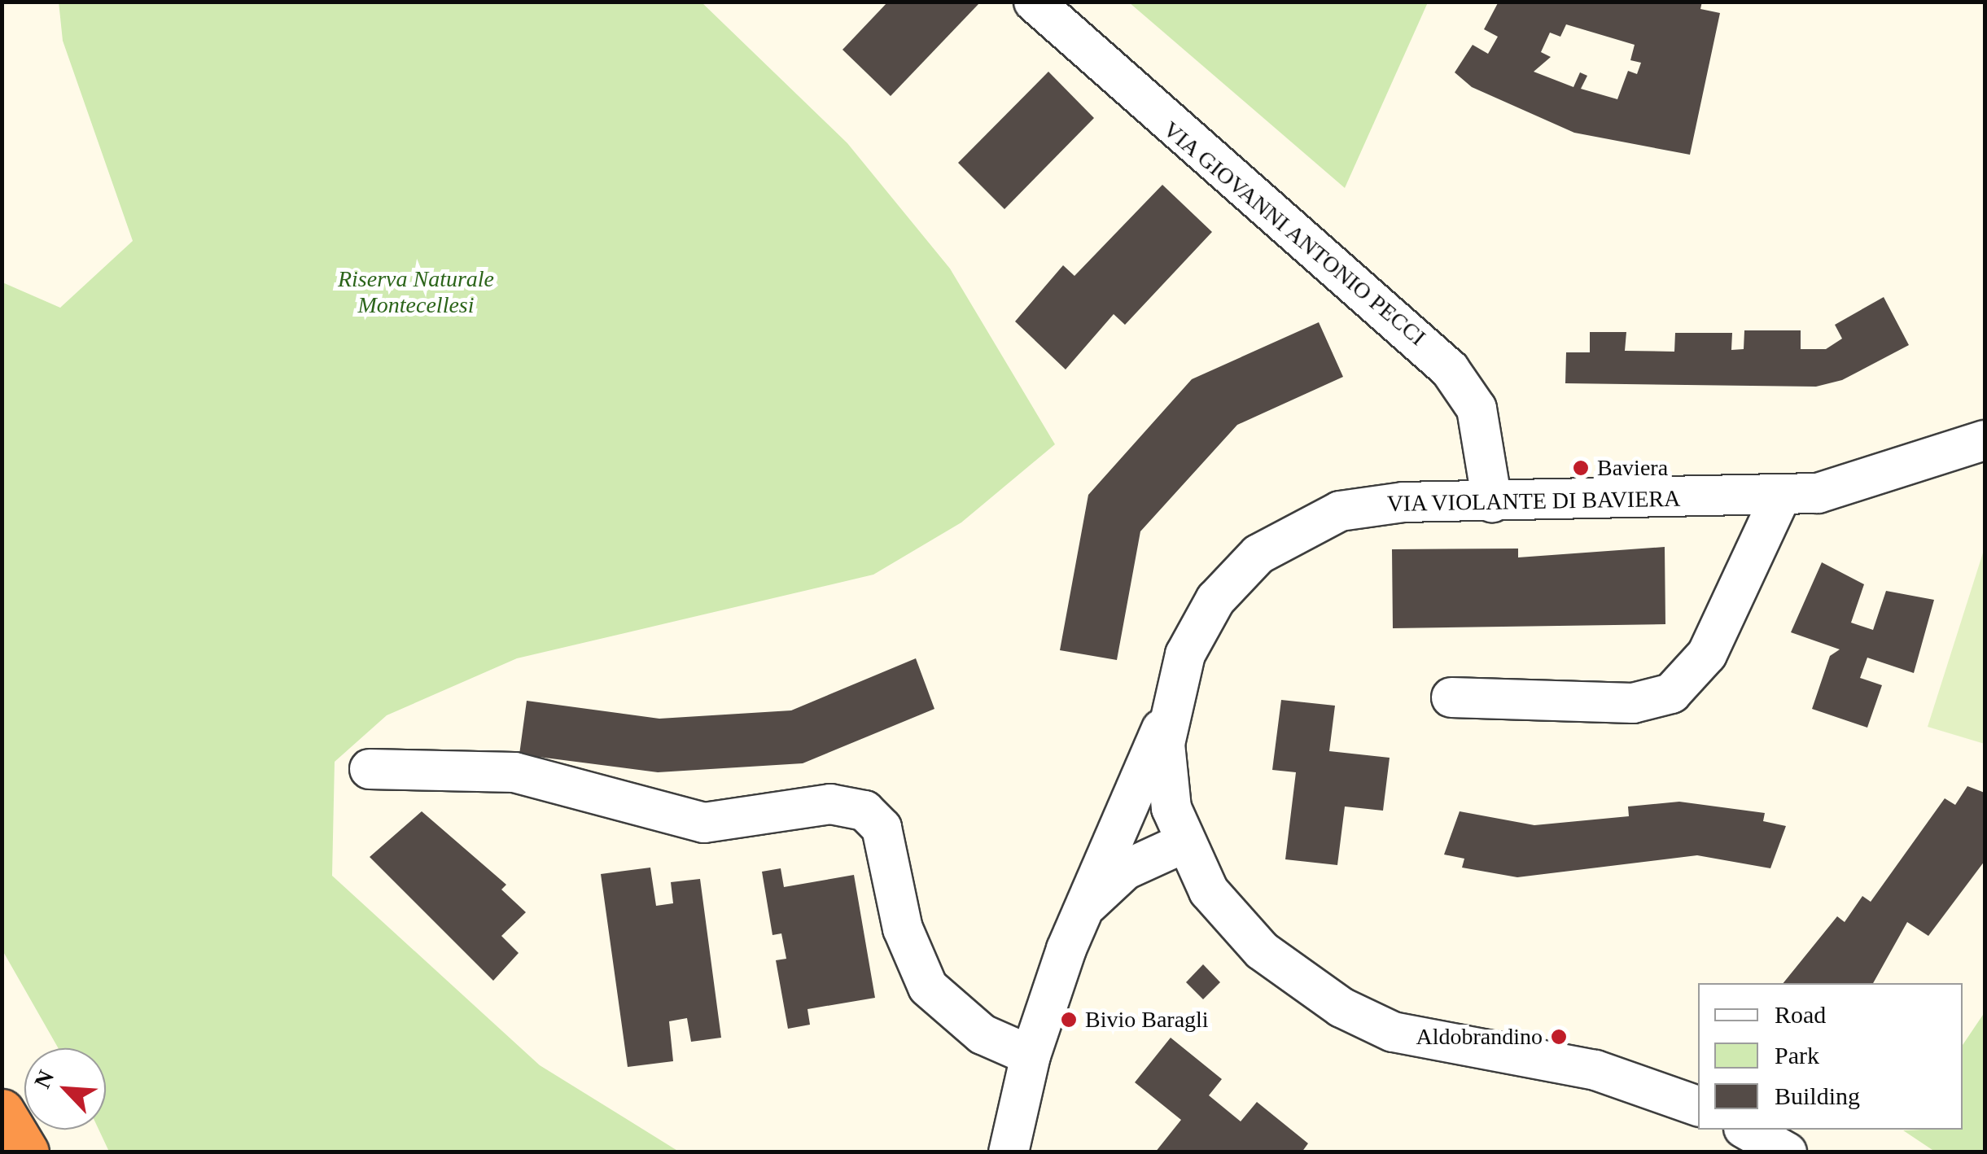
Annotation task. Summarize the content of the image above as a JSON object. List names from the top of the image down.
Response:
{
  "streets": {
    "street": ["VIA GIOVANNI ANTONIO PECCI", "VIA VIOLANTE DI BAVIERA"]
  },
  "crossings": [
    ["VIA GIOVANNI ANTONIO PECCI", "VIA VIOLANTE DI BAVIERA"]
  ],
  "parks": ["Riserva Naturale Montecellesi"],
  "places": ["Baviera", "Bivio Baragli", "Aldobrandino"],
  "legend": ["Road", "Park", "Building"],
  "north": "top left"
}
